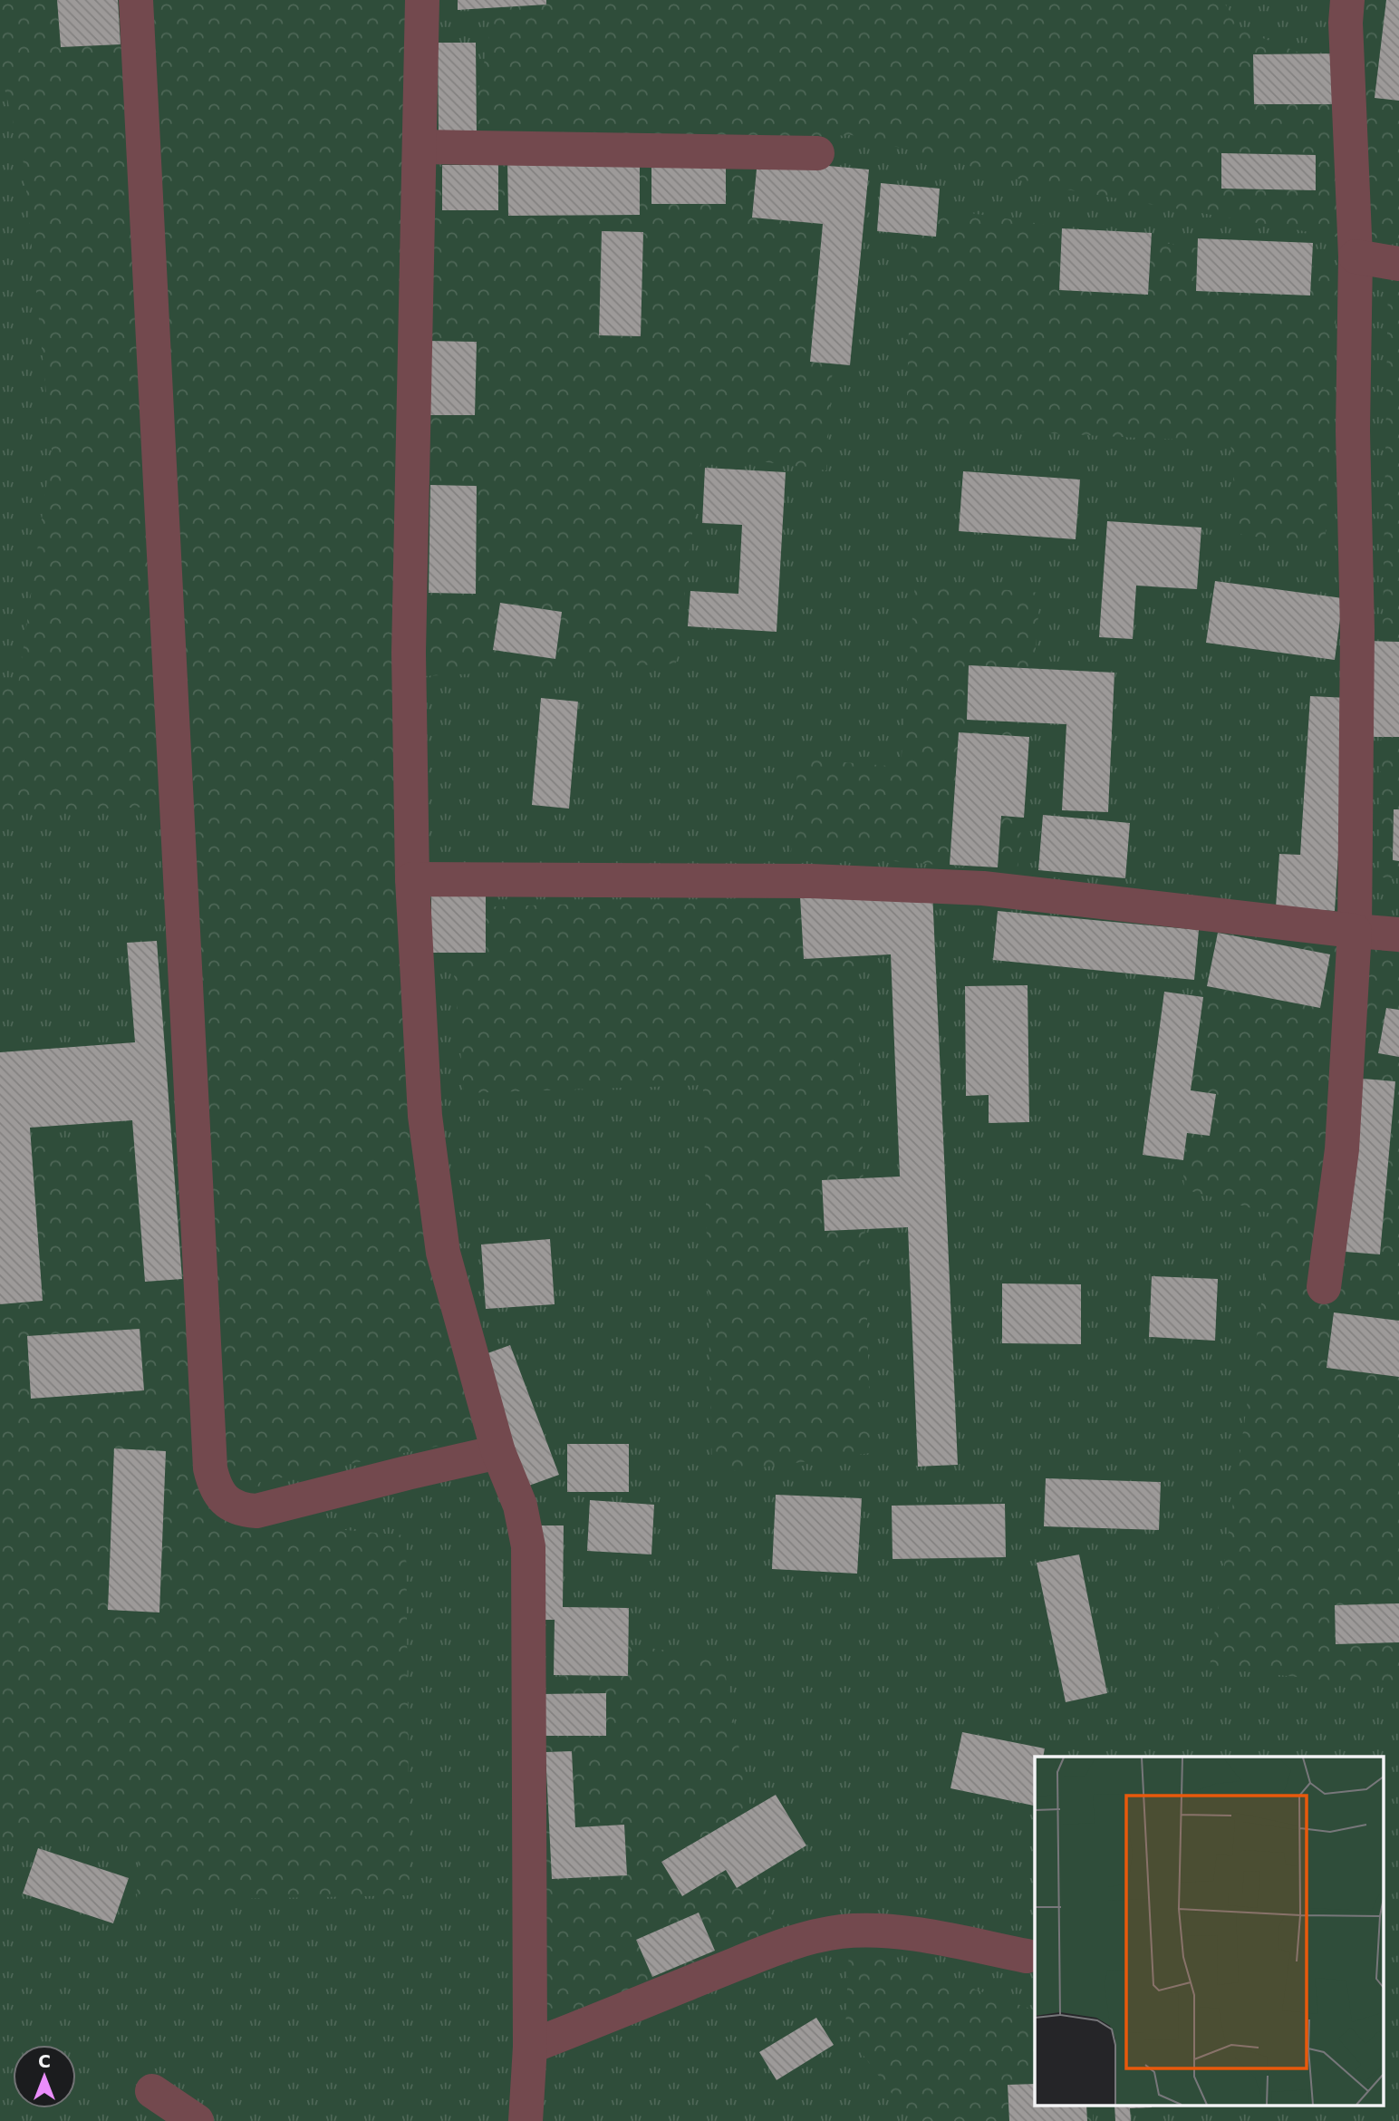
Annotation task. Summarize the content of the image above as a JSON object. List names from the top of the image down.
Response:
{
  "north": "top"
}
